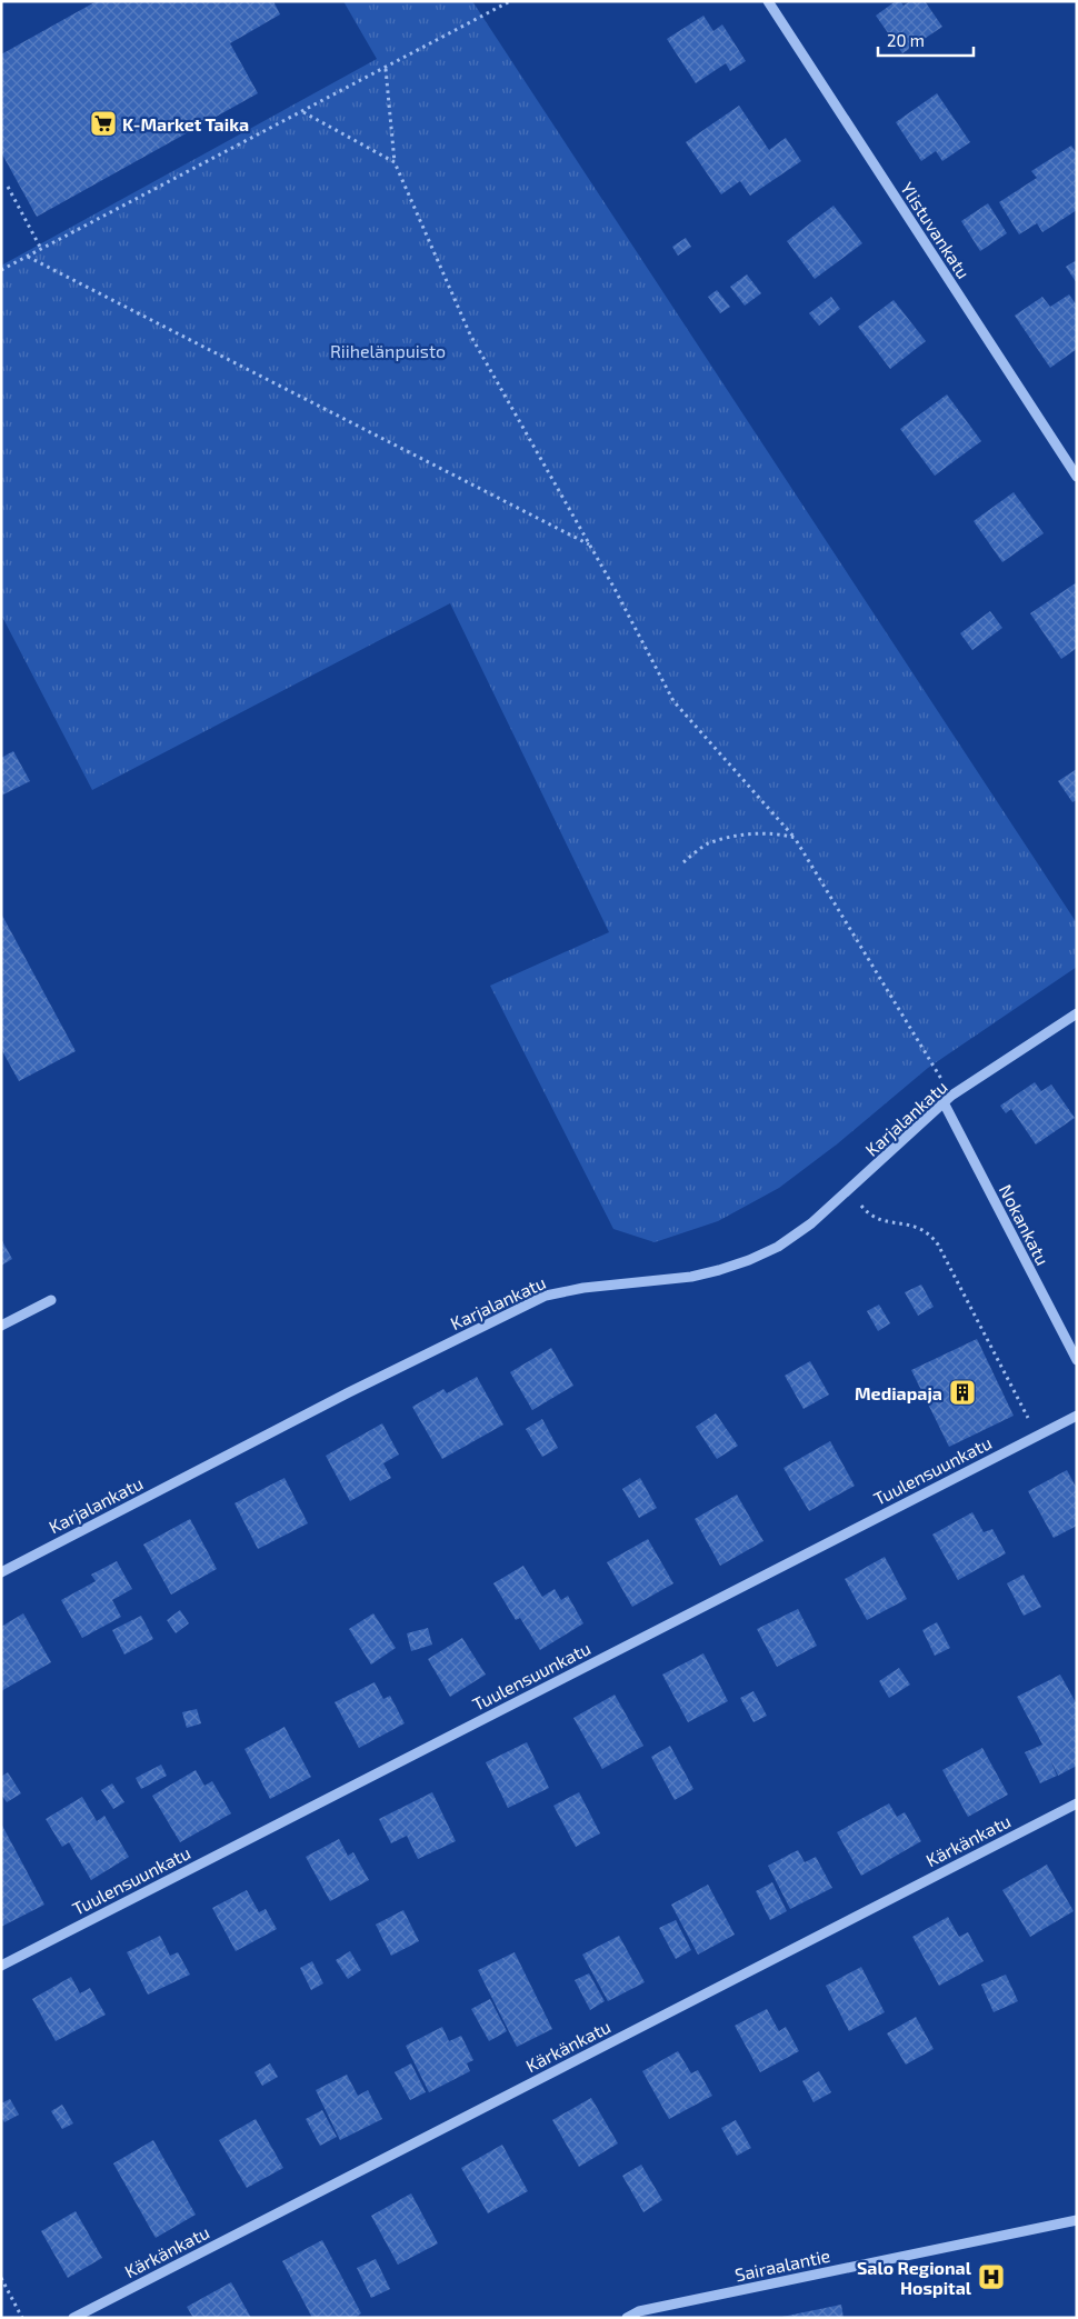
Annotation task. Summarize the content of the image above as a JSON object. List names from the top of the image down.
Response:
{
  "streets": {
    "street": [
      "Ylistuvankatu",
      "Karjalankatu",
      "Nokankatu",
      "Tuulensuunkatu",
      "Kärkänkatu",
      "Sairaalantie"
    ]
  },
  "crossings": [
    ["Karjalankatu", "Nokankatu"]
  ],
  "parks": ["Riihelänpuisto"],
  "places": {
    "supermarket": ["K-Market Taika"],
    "building": ["Mediapaja"],
    "hospital": ["Salo Regional Hospital"]
  },
  "scale_bar": "20 m"
}
